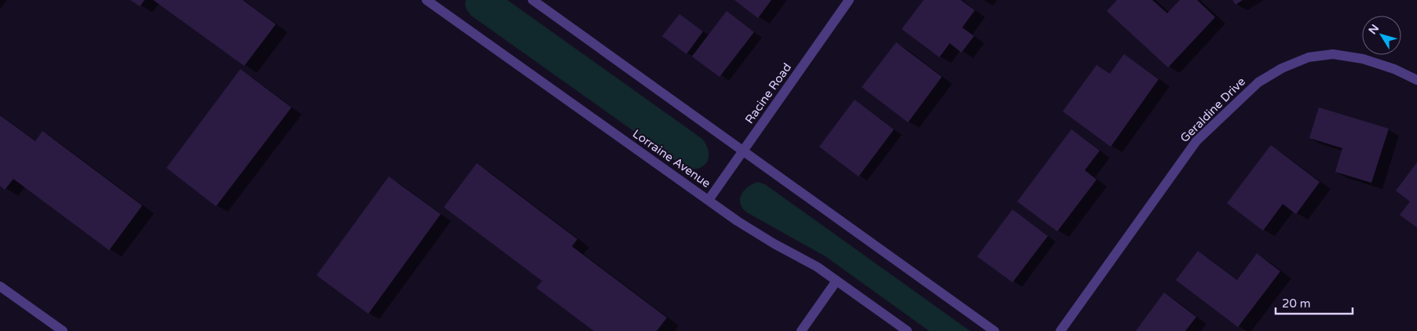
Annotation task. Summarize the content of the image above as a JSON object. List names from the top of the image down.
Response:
{
  "streets": {
    "street": ["Racine Road", "Geraldine Drive", "Lorraine Avenue"]
  },
  "crossings": [
    ["Racine Road", "Lorraine Avenue"]
  ],
  "scale_bar": "20 m",
  "north": "top left"
}
